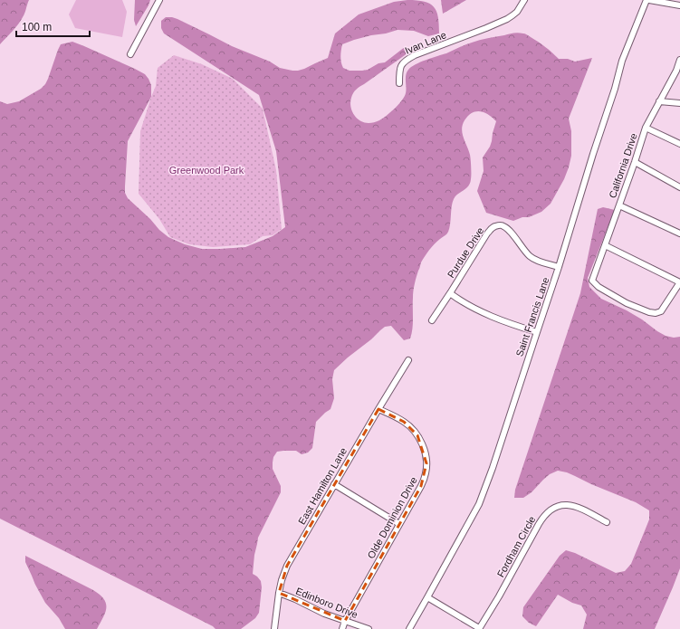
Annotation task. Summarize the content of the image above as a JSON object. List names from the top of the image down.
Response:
{
  "streets": {
    "street": [
      "Ivan Lane",
      "California Drive",
      "Purdue Drive",
      "Saint Francis Lane",
      "East Hamilton Lane",
      "Olde Dominion Drive",
      "Fordham Circle",
      "Edinboro Drive"
    ]
  },
  "crossings": [
    ["Purdue Drive", "Saint Francis Lane"],
    ["East Hamilton Lane", "Olde Dominion Drive"],
    ["East Hamilton Lane", "Edinboro Drive"],
    ["Olde Dominion Drive", "Edinboro Drive"]
  ],
  "parks": ["Greenwood Park"],
  "scale_bar": "100 m"
}
